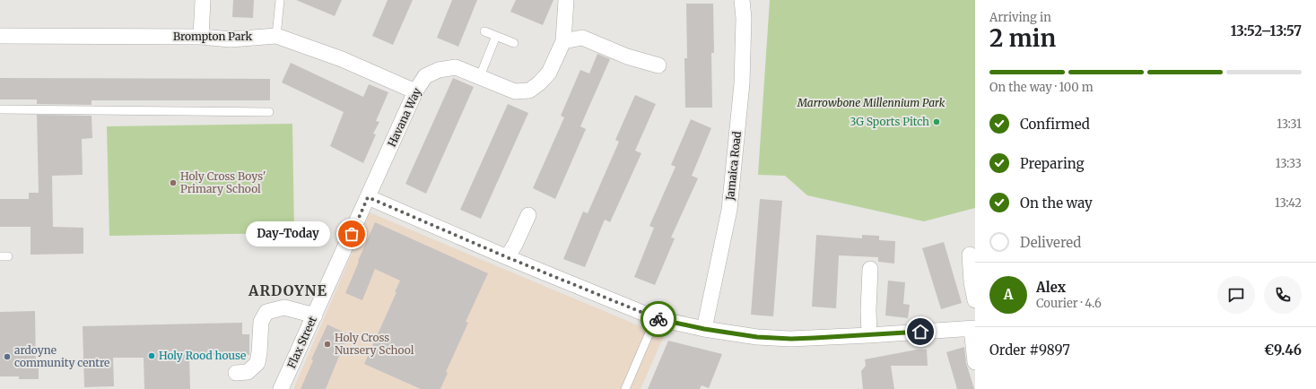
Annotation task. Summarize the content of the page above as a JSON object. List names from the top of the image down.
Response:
{
  "streets": {
    "street": [
      "Brompton Park",
      "Havana Way",
      "Jamaica Road",
      "Flax Street"
    ]
  },
  "crossings": [
    ["Brompton Park", "Havana Way"],
    ["Havana Way", "Flax Street"]
  ],
  "districts": ["ARDOYNE"],
  "parks": ["Marrowbone Millennium Park"],
  "places": [
    "3G Sports Pitch",
    "Holy Cross Boys' Primary School",
    "Day-Today",
    "Holy Cross Nursery School",
    "Holy Rood house",
    "ardoyne community centre"
  ],
  "page": {
    "heading": ["2 min", "Arriving in", "13:52–13:57"],
    "panel": [
      "Alex",
      "Courier · 4.6",
      "Order #9897",
      "€9.46"
    ],
    "bar": "On the way · 100 m",
    "list": [
      ["Confirmed", "13:31"],
      ["Preparing", "13:33"],
      ["On the way", "13:42"],
      "Delivered"
    ],
    "bubble": "Day-Today",
    "round": "A"
  }
}
